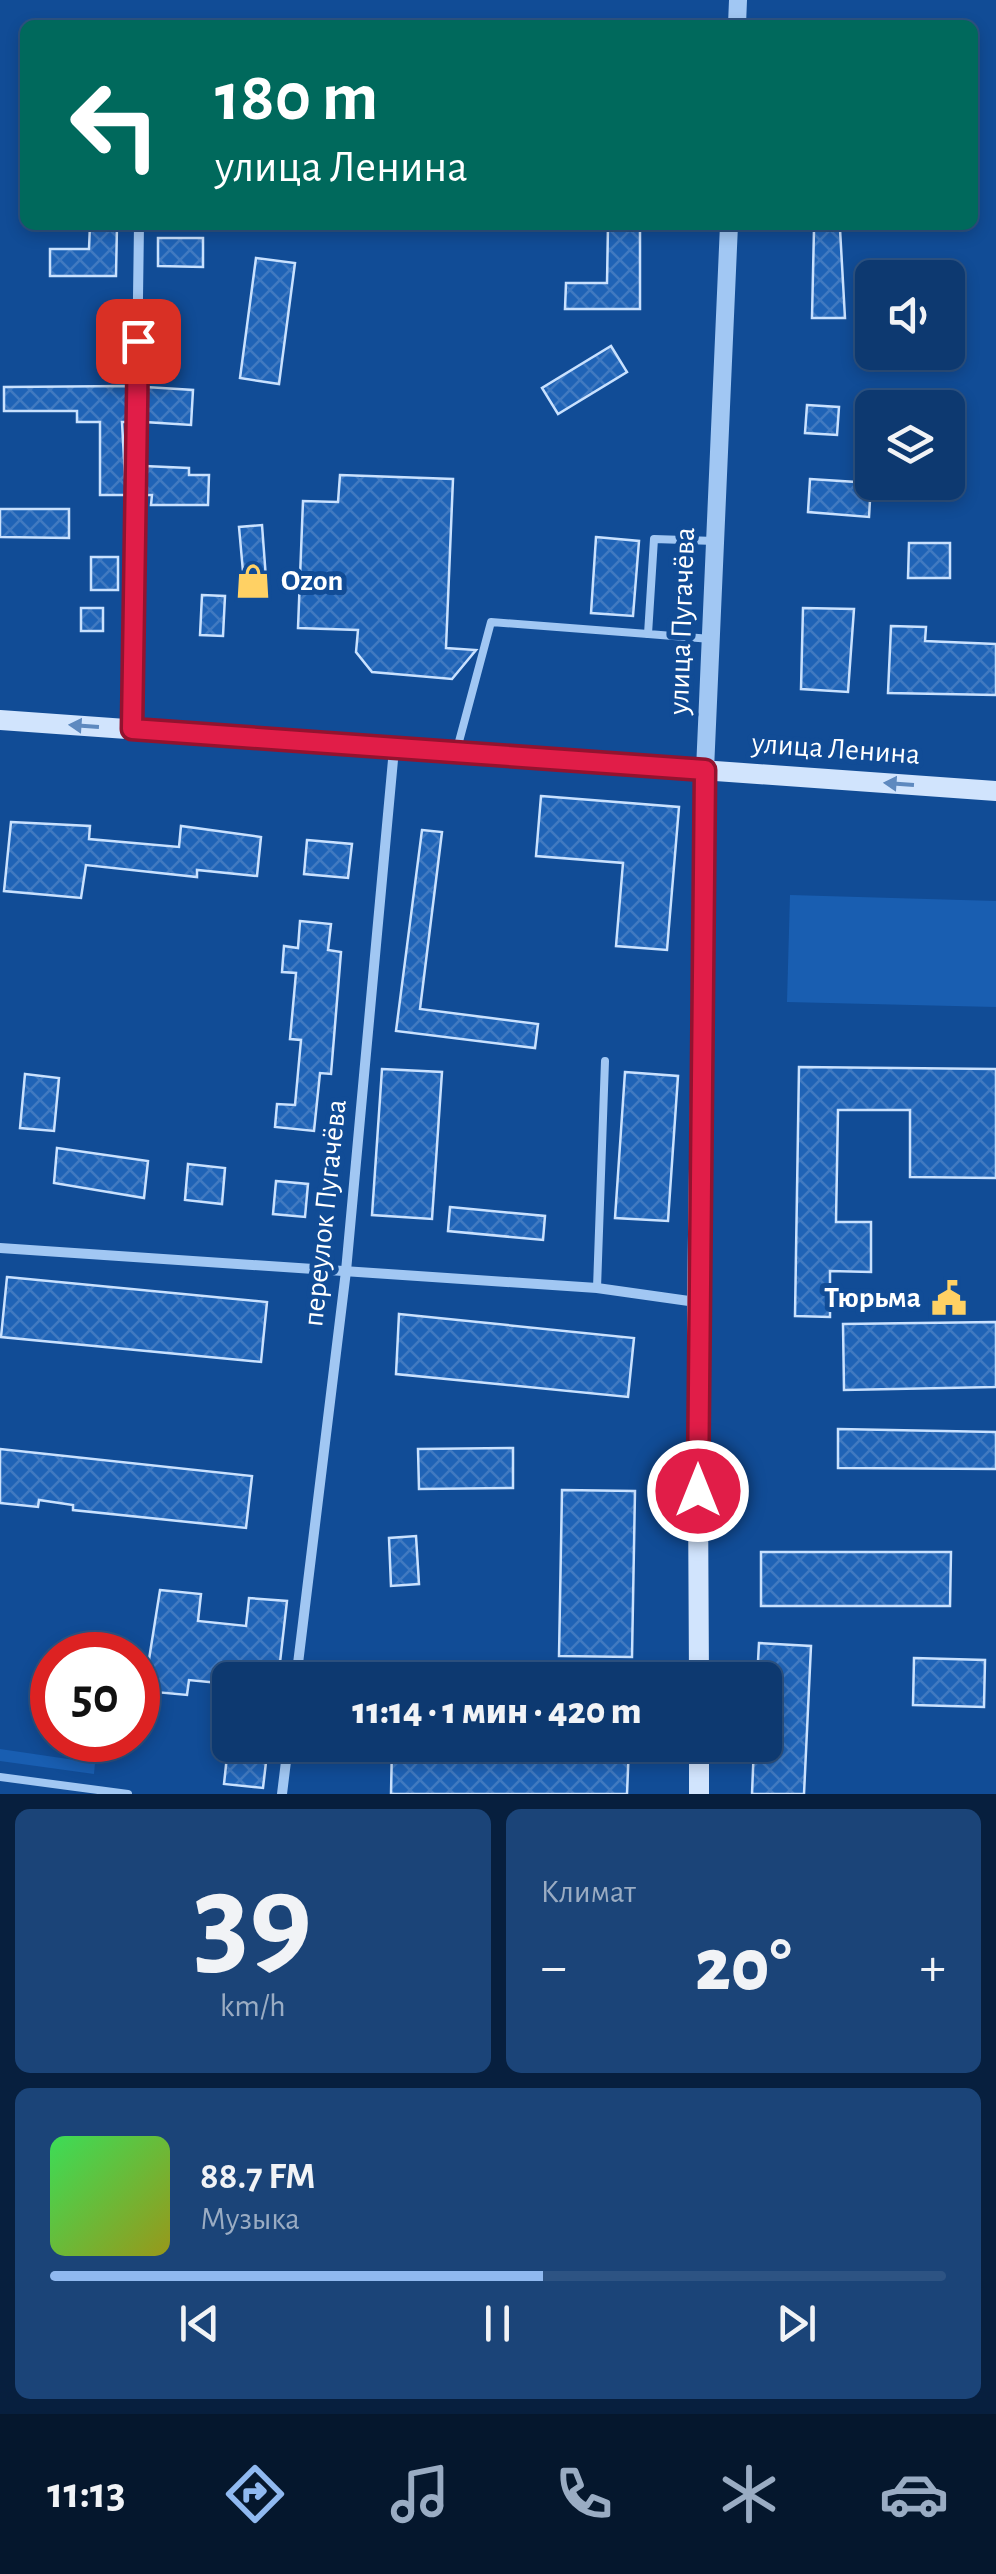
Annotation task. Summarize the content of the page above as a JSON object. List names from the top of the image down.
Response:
{
  "streets": {
    "main road": ["улица Пугачёва", "улица Ленина"],
    "street": ["переулок Пугачёва"]
  },
  "crossings": [
    ["улица Пугачёва", "улица Ленина"],
    ["улица Ленина", "переулок Пугачёва"]
  ],
  "one_way": ["улица Ленина"],
  "places": {
    "shop": ["Ozon"],
    "public building": ["Тюрьма"]
  },
  "page": {
    "turn": ["180 m", "улица Ленина"],
    "limit": "50",
    "trip": "11:14 · 1 мин · 420 m",
    "tile": [
      ["39", "km/h"],
      "Климат"
    ],
    "heat": ["−", "20°", "+"],
    "song": ["88.7 FM", "Музыка"],
    "tabs": "11:13"
  }
}
